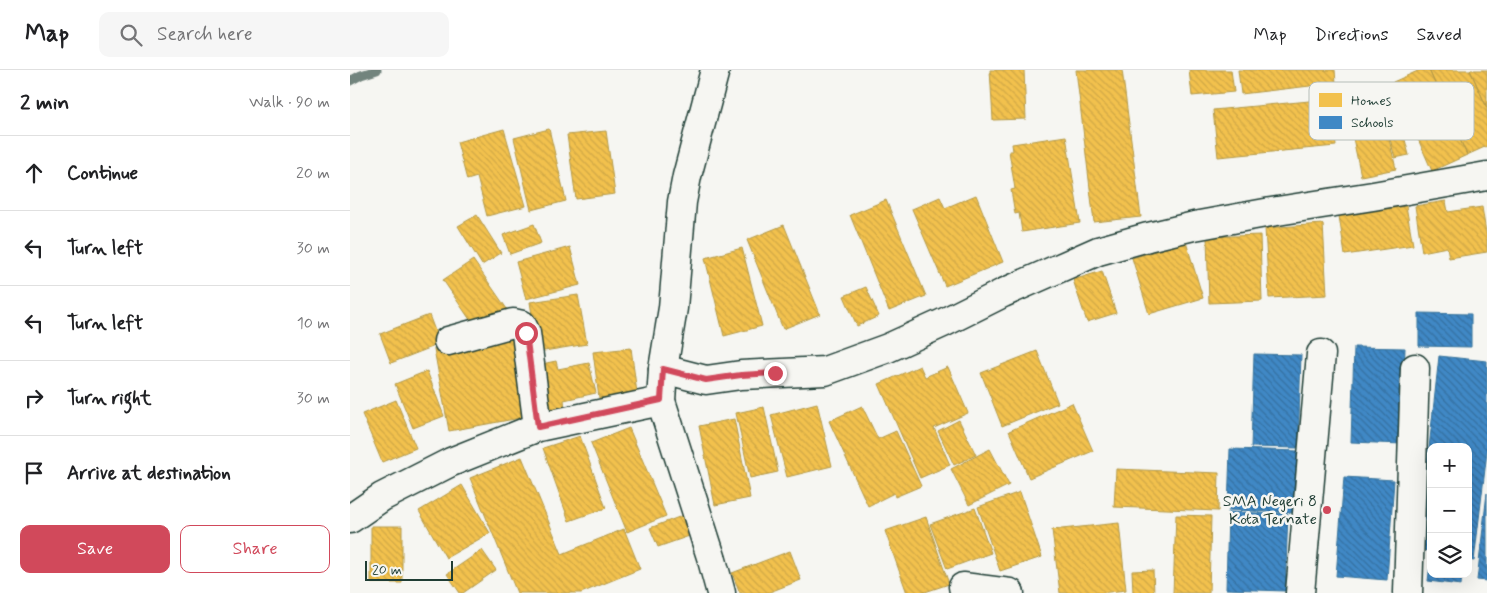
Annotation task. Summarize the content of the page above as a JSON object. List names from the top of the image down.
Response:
{
  "places": ["SMA Negeri 8 Kota Ternate"],
  "legend": ["Homes", "Schools"],
  "scale_bar": "20 m",
  "page": {
    "header": "Map",
    "search": "Search here",
    "nav": ["Map", "Directions", "Saved"],
    "heading": ["2 min", "Walk · 90 m"],
    "list": [
      ["Continue", "20 m"],
      ["Turn left", "30 m"],
      ["Turn left", "10 m"],
      ["Turn right", "30 m"],
      "Arrive at destination"
    ],
    "map_buttons": ["+", "−"],
    "buttons": ["Save", "Share"],
    "scale": "20 m"
  }
}
